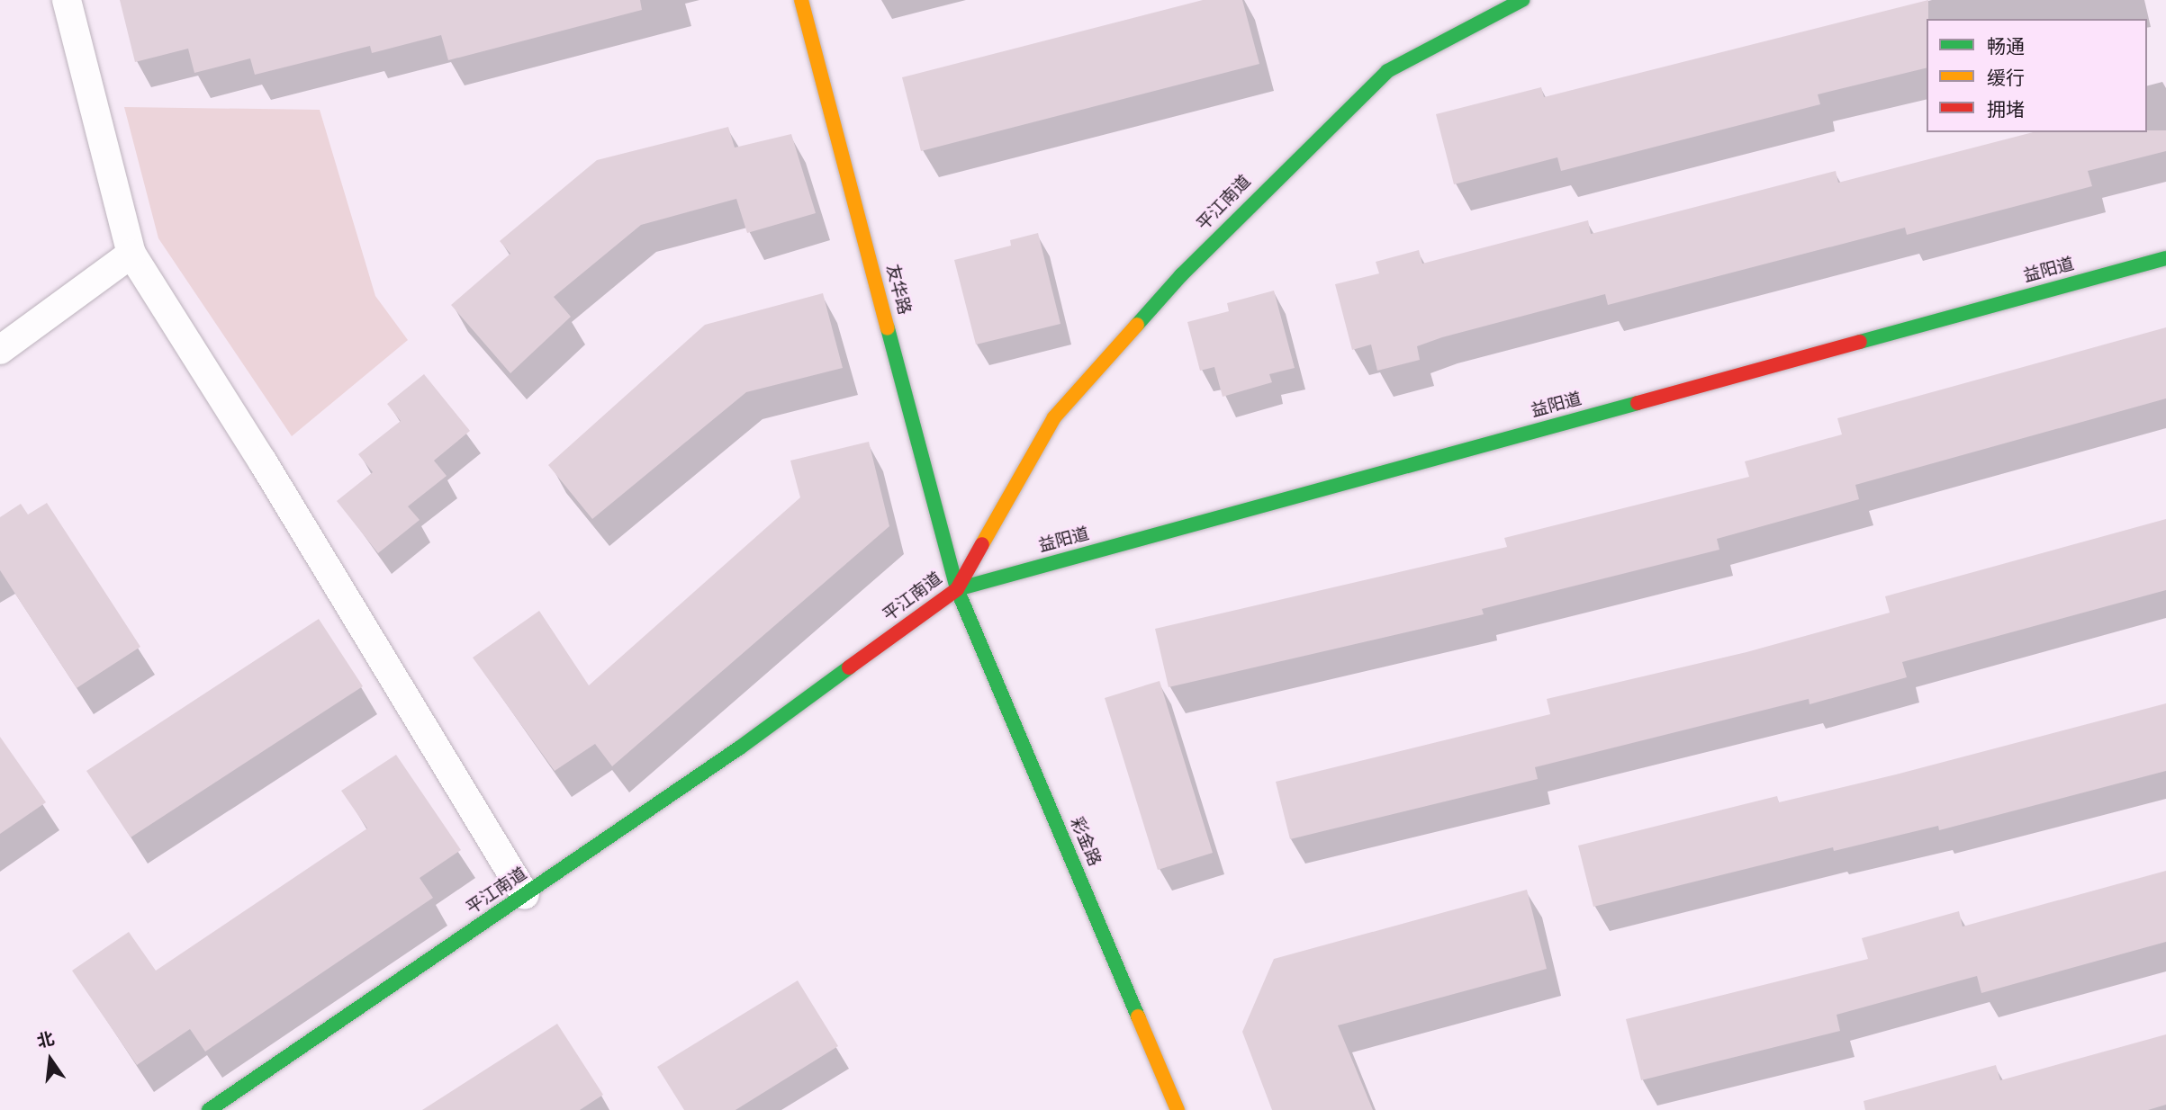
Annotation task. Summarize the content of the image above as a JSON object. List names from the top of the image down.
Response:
{
  "streets": {
    "street": [
      "平江南道",
      "益阳道",
      "友华路",
      "彩金路"
    ]
  },
  "crossings": [
    ["平江南道", "益阳道"],
    ["平江南道", "友华路"],
    ["平江南道", "彩金路"],
    ["益阳道", "友华路"],
    ["益阳道", "彩金路"],
    ["友华路", "彩金路"]
  ],
  "legend": ["畅通", "缓行", "拥堵"],
  "north": "top"
}
